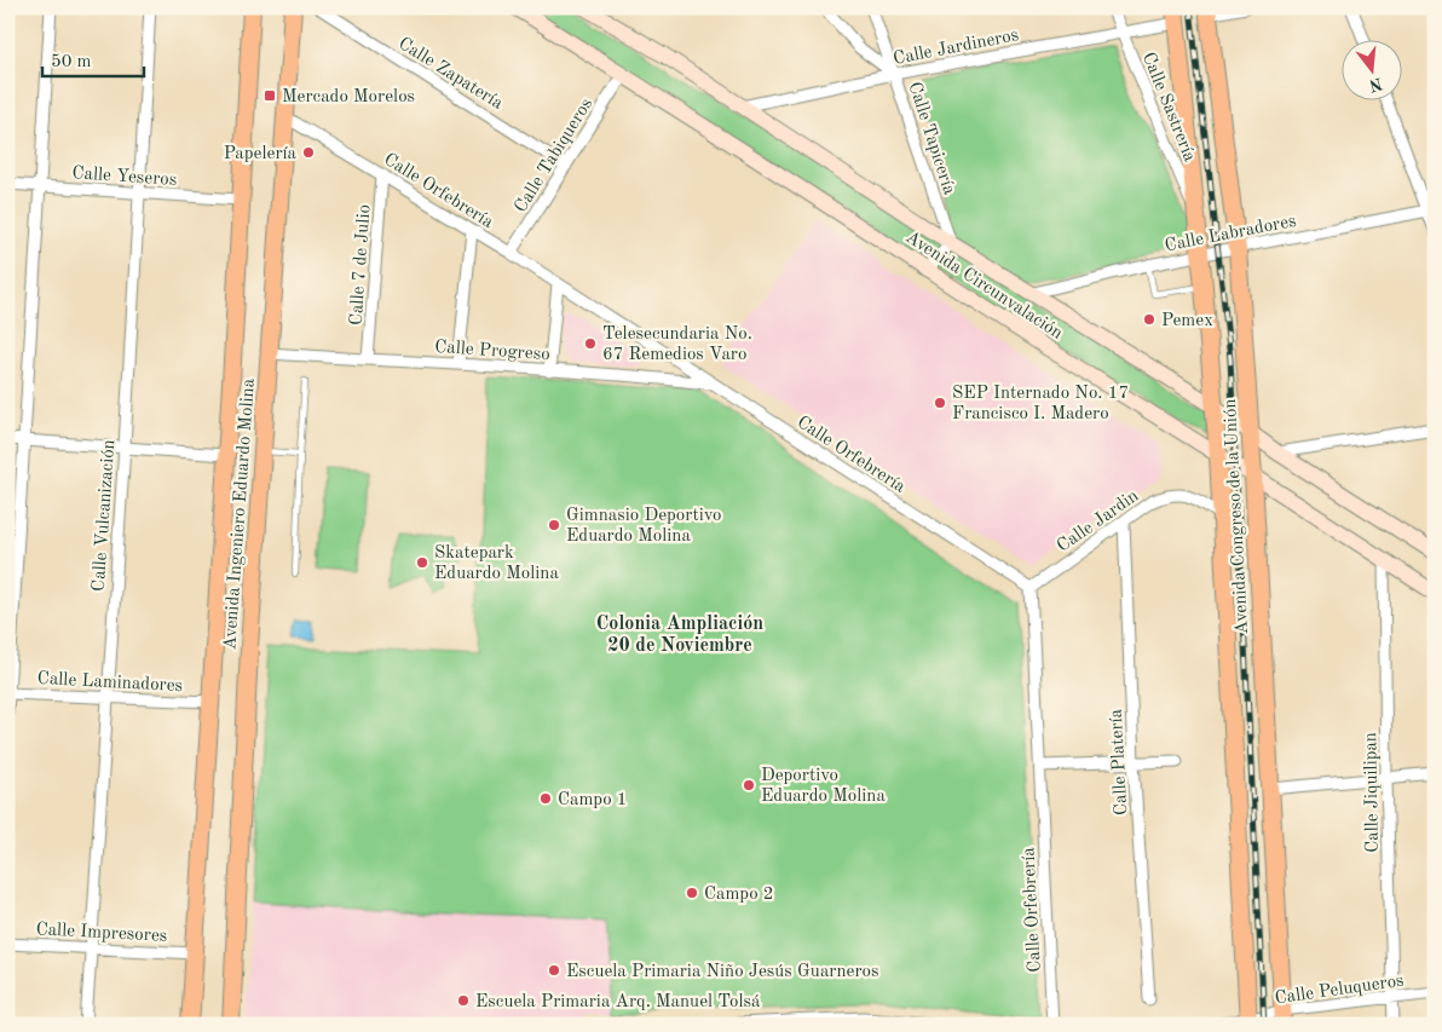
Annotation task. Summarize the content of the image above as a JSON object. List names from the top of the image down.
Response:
{
  "streets": {
    "main road": ["Avenida Circunvalación", "Avenida Ingeniero Eduardo Molina", "Avenida Congreso de la Unión"],
    "street": [
      "Calle Jardineros",
      "Calle Zapatería",
      "Calle Sastrería",
      "Calle Tapicería",
      "Calle Tabiqueros",
      "Calle Yeseros",
      "Calle Orfebrería",
      "Calle Labradores",
      "Calle 7 de Julio",
      "Calle Progreso",
      "Calle Vulcanización",
      "Calle Jardin",
      "Calle Laminadores",
      "Calle Platería",
      "Calle Jiquilipan",
      "Calle Impresores",
      "Calle Peluqueros"
    ]
  },
  "crossings": [
    ["Calle Jardineros", "Calle Sastrería"],
    ["Calle Jardineros", "Calle Tapicería"],
    ["Calle Jardineros", "Avenida Circunvalación"],
    ["Calle Jardineros", "Avenida Congreso de la Unión"],
    ["Calle Zapatería", "Calle Tabiqueros"],
    ["Calle Sastrería", "Avenida Congreso de la Unión"],
    ["Calle Tapicería", "Avenida Circunvalación"],
    ["Calle Tabiqueros", "Calle Orfebrería"],
    ["Calle Tabiqueros", "Avenida Circunvalación"],
    ["Calle Yeseros", "Avenida Ingeniero Eduardo Molina"],
    ["Calle Yeseros", "Calle Vulcanización"],
    ["Calle Orfebrería", "Calle 7 de Julio"],
    ["Calle Orfebrería", "Calle Progreso"],
    ["Calle Orfebrería", "Avenida Ingeniero Eduardo Molina"],
    ["Calle Orfebrería", "Calle Jardin"],
    ["Calle Labradores", "Avenida Circunvalación"],
    ["Calle Labradores", "Avenida Congreso de la Unión"],
    ["Calle 7 de Julio", "Calle Progreso"],
    ["Avenida Circunvalación", "Avenida Congreso de la Unión"],
    ["Avenida Circunvalación", "Calle Jiquilipan"],
    ["Calle Progreso", "Avenida Ingeniero Eduardo Molina"],
    ["Avenida Ingeniero Eduardo Molina", "Calle Laminadores"],
    ["Avenida Ingeniero Eduardo Molina", "Calle Impresores"],
    ["Calle Vulcanización", "Calle Laminadores"],
    ["Calle Vulcanización", "Calle Impresores"],
    ["Avenida Congreso de la Unión", "Calle Jardin"],
    ["Avenida Congreso de la Unión", "Calle Peluqueros"],
    ["Calle Jardin", "Calle Platería"],
    ["Calle Jiquilipan", "Calle Peluqueros"]
  ],
  "districts": ["Colonia Ampliación 20 de Noviembre"],
  "places": {
    "transit": ["Mercado Morelos"],
    "other": [
      "Papelería",
      "Pemex",
      "Telesecundaria No. 67 Remedios Varo",
      "SEP Internado No. 17 Francisco I. Madero",
      "Gimnasio Deportivo Eduardo Molina",
      "Skatepark Eduardo Molina",
      "Deportivo Eduardo Molina",
      "Campo 1",
      "Campo 2",
      "Escuela Primaria Niño Jesús Guarneros",
      "Escuela Primaria Arq. Manuel Tolsá"
    ]
  },
  "scale_bar": "50 m",
  "north": "bottom"
}
